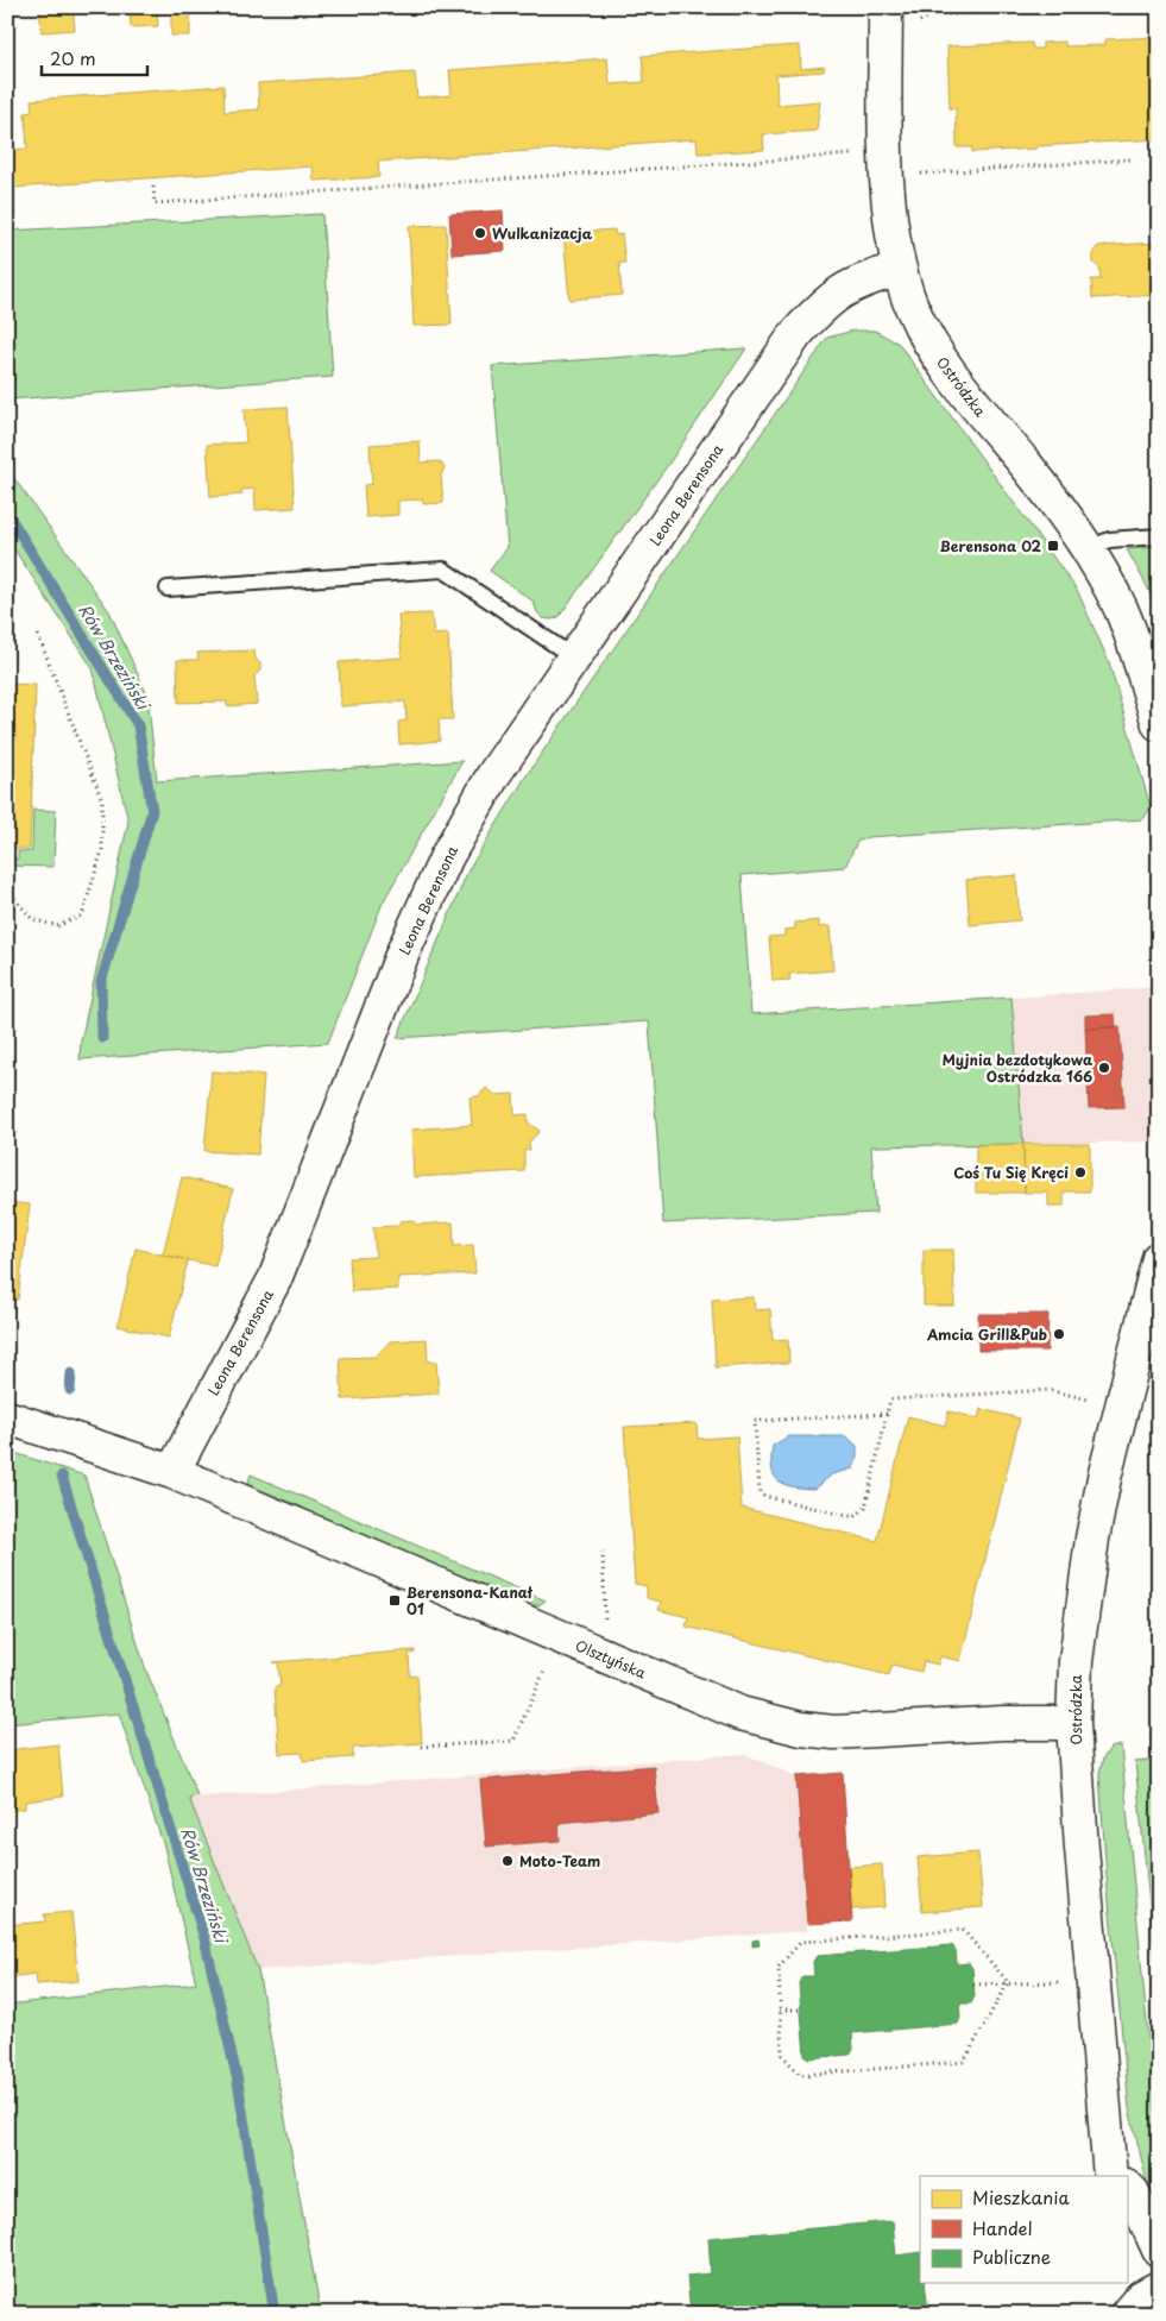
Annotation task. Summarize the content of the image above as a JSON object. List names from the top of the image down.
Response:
{
  "streets": {
    "street": ["Ostródzka", "Leona Berensona", "Olsztyńska"]
  },
  "crossings": [
    ["Ostródzka", "Leona Berensona"],
    ["Ostródzka", "Olsztyńska"],
    ["Leona Berensona", "Olsztyńska"]
  ],
  "water": ["Rów Brzeziński"],
  "places": {
    "other": [
      "Wulkanizacja",
      "Myjnia bezdotykowa Ostródzka 166",
      "Coś Tu Się Kręci",
      "Amcia Grill&Pub",
      "Moto-Team"
    ],
    "transit": ["Berensona 02", "Berensona-Kanał 01"]
  },
  "legend": ["Mieszkania", "Handel", "Publiczne"],
  "scale_bar": "20 m"
}
